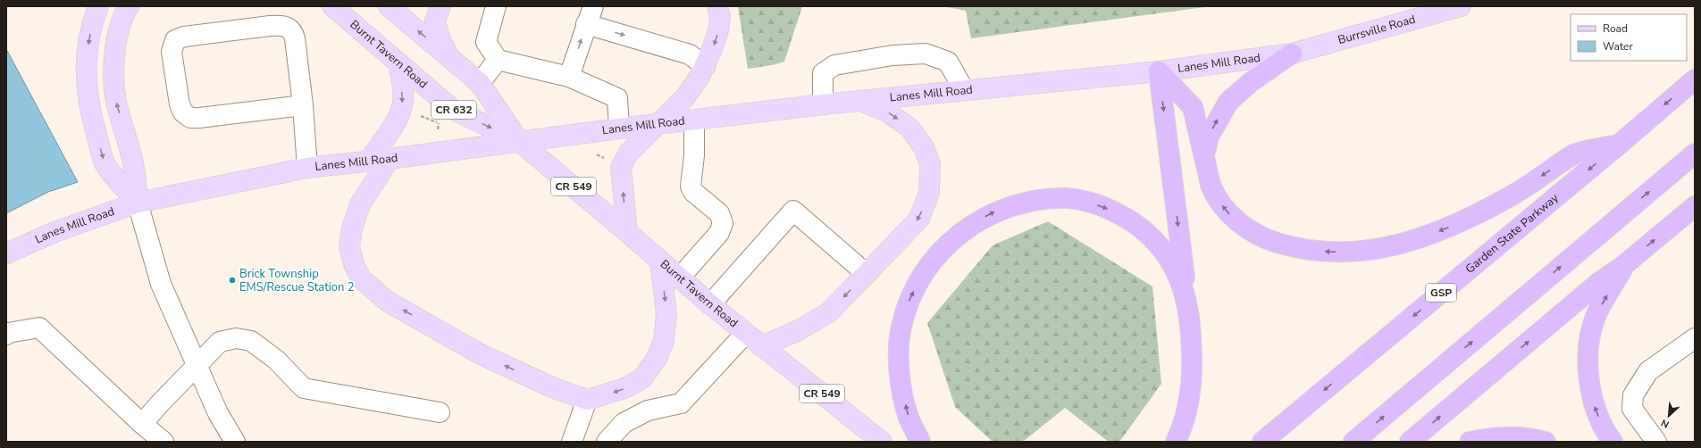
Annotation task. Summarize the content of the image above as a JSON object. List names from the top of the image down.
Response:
{
  "streets": {
    "highway": ["Garden State Parkway", "GSP"],
    "main road": [
      "Burrsville Road",
      "Burnt Tavern Road",
      "Lanes Mill Road",
      "CR 632",
      "CR 549"
    ]
  },
  "crossings": [
    ["Burrsville Road", "Lanes Mill Road"],
    ["Burnt Tavern Road", "Lanes Mill Road"],
    ["Burnt Tavern Road", "CR 549"]
  ],
  "places": ["Brick Township EMS/Rescue Station 2"],
  "legend": ["Road", "Water"],
  "north": "bottom left"
}
